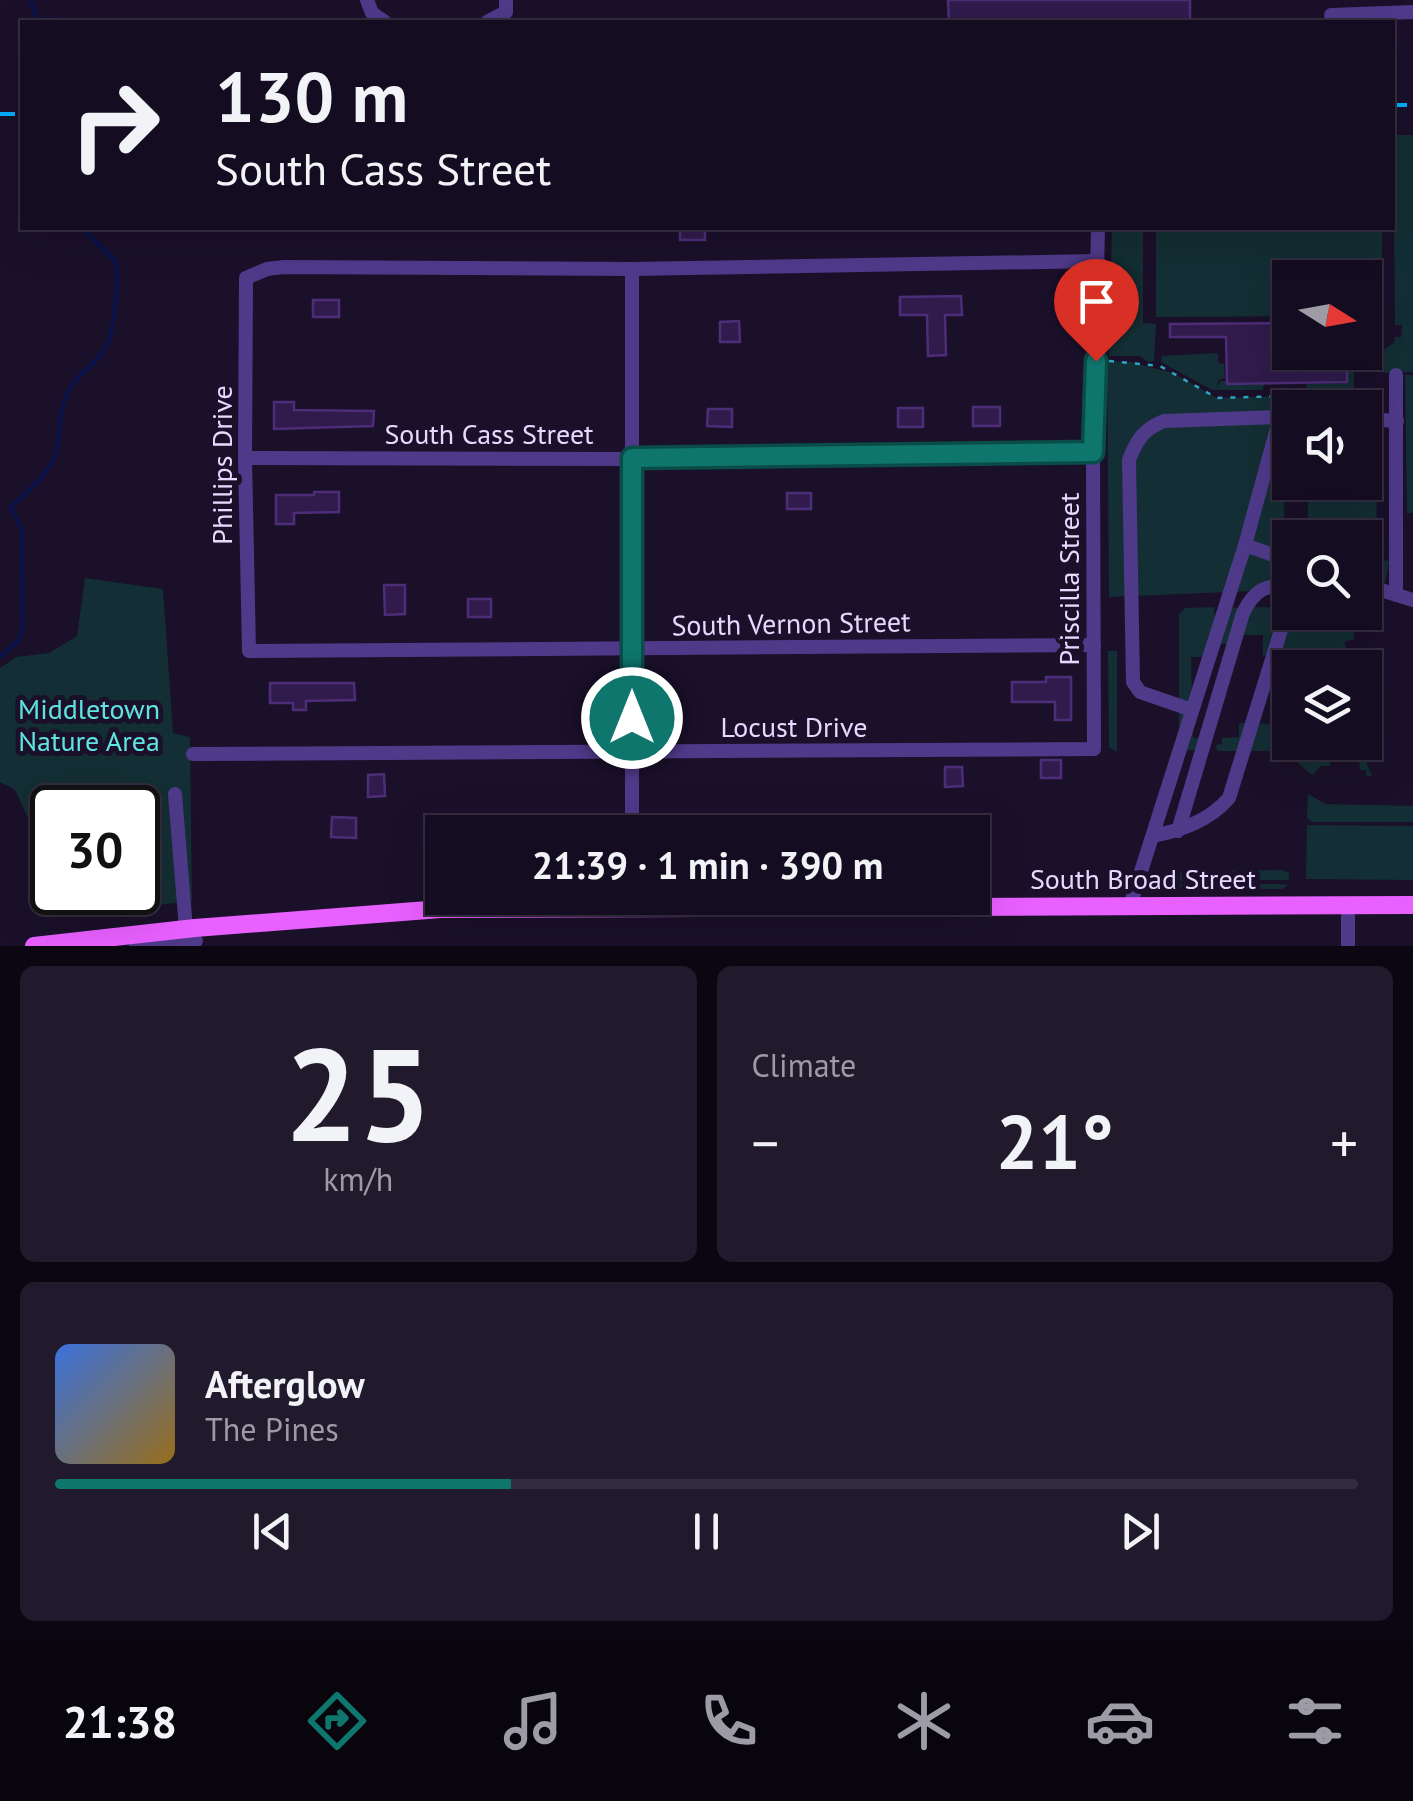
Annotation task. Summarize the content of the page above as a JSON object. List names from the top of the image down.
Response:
{
  "streets": {
    "main road": ["South Broad Street"],
    "street": [
      "South Cass Street",
      "Phillips Drive",
      "Priscilla Street",
      "South Vernon Street",
      "Locust Drive"
    ]
  },
  "crossings": [
    ["South Cass Street", "Phillips Drive"],
    ["South Cass Street", "Priscilla Street"],
    ["Phillips Drive", "South Vernon Street"],
    ["Priscilla Street", "South Vernon Street"],
    ["Priscilla Street", "Locust Drive"]
  ],
  "parks": ["Middletown Nature Area"],
  "north": "right",
  "page": {
    "turn": ["130 m", "South Cass Street"],
    "limit": "30",
    "trip": "21:39 · 1 min · 390 m",
    "tile": [
      ["25", "km/h"],
      "Climate"
    ],
    "heat": ["−", "21°", "+"],
    "song": ["Afterglow", "The Pines"],
    "tabs": "21:38"
  }
}
